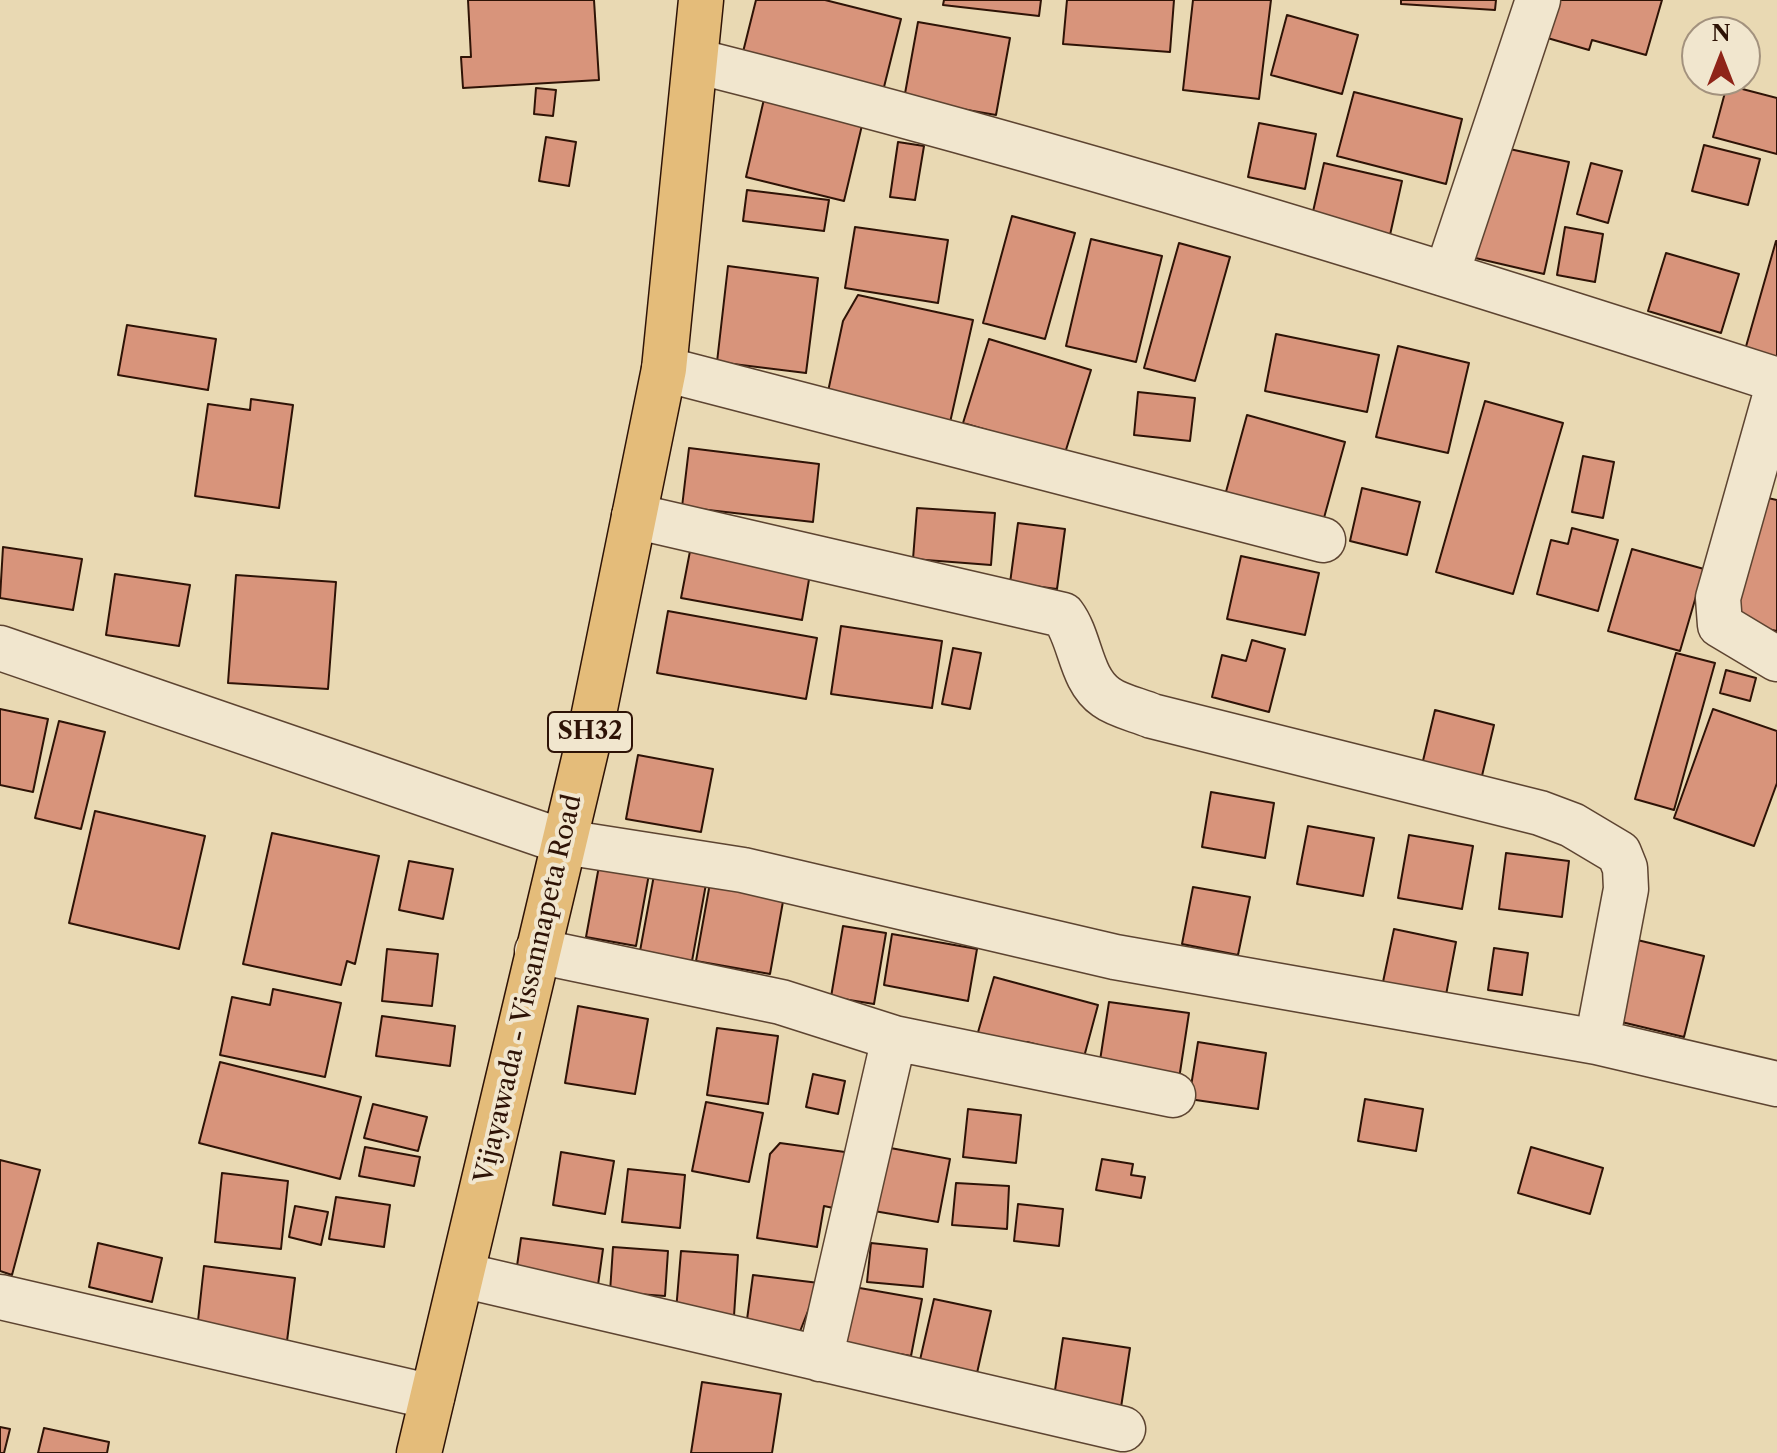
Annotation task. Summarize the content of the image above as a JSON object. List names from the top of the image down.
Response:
{
  "streets": {
    "main road": ["SH32", "Vijayawada - Vissannapeta Road"]
  },
  "north": "top"
}
